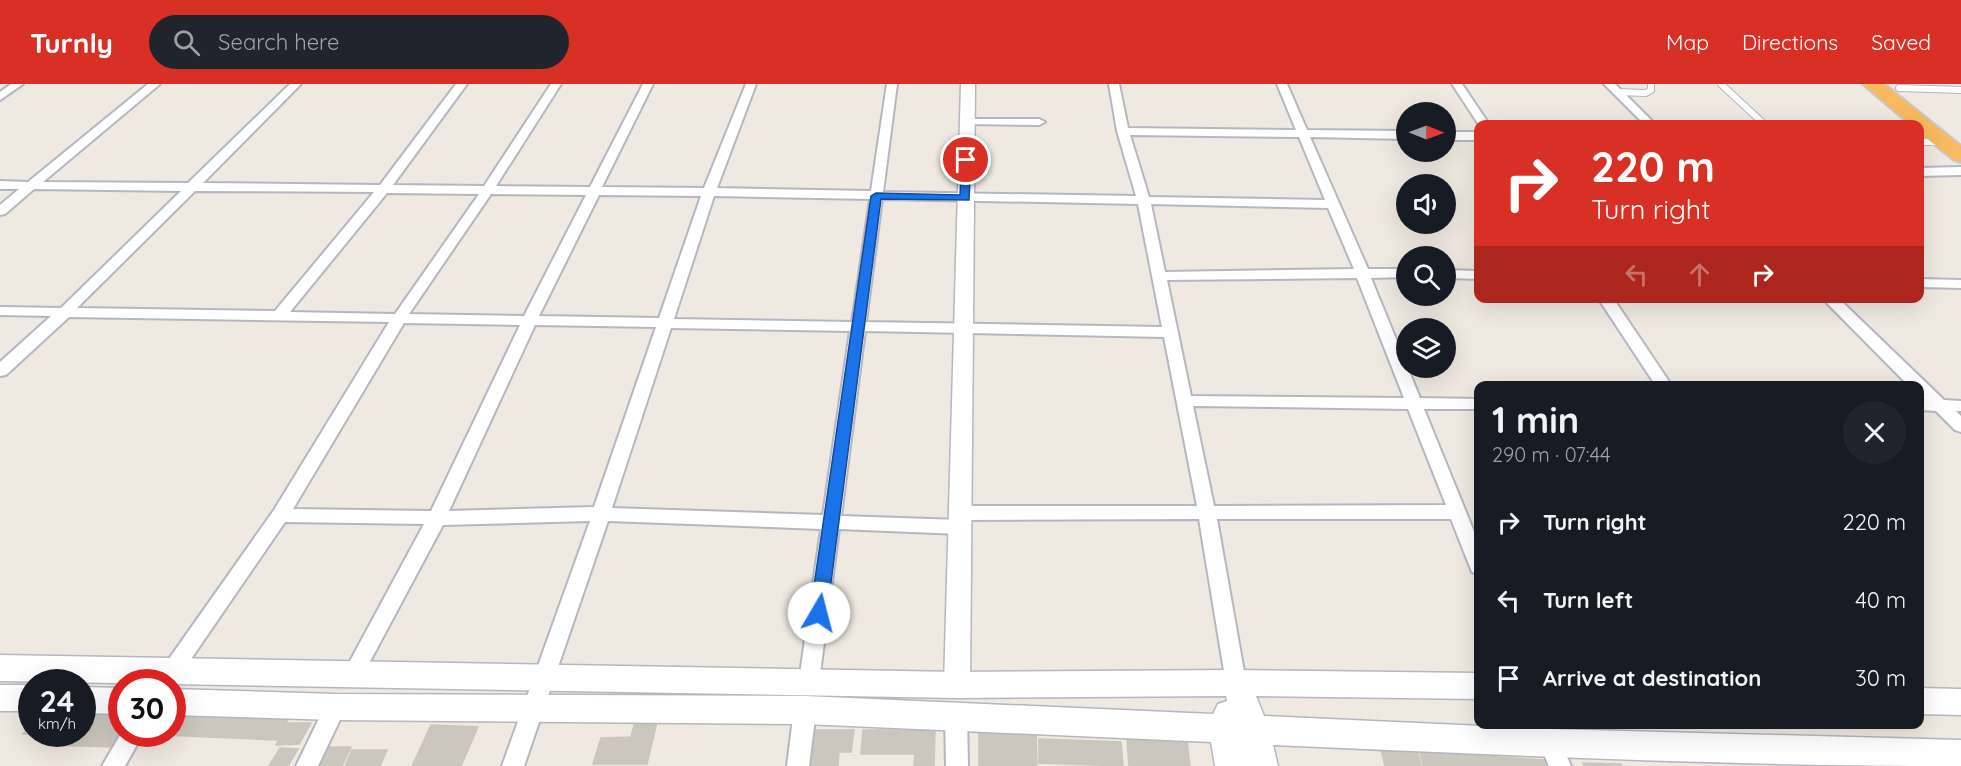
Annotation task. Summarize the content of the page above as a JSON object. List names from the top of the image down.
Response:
{
  "north": "right",
  "page": {
    "header": "Turnly",
    "search": "Search here",
    "nav": ["Map", "Directions", "Saved"],
    "turn": ["220 m", "Turn right"],
    "heading": ["1 min", "290 m · 07:44"],
    "list": [
      {
        "name": "Turn right",
        "value": "220 m"
      },
      {
        "name": "Turn left",
        "value": "40 m"
      },
      {
        "name": "Arrive at destination",
        "value": "30 m"
      }
    ],
    "speed": "24 km/h",
    "limit": "30"
  }
}
